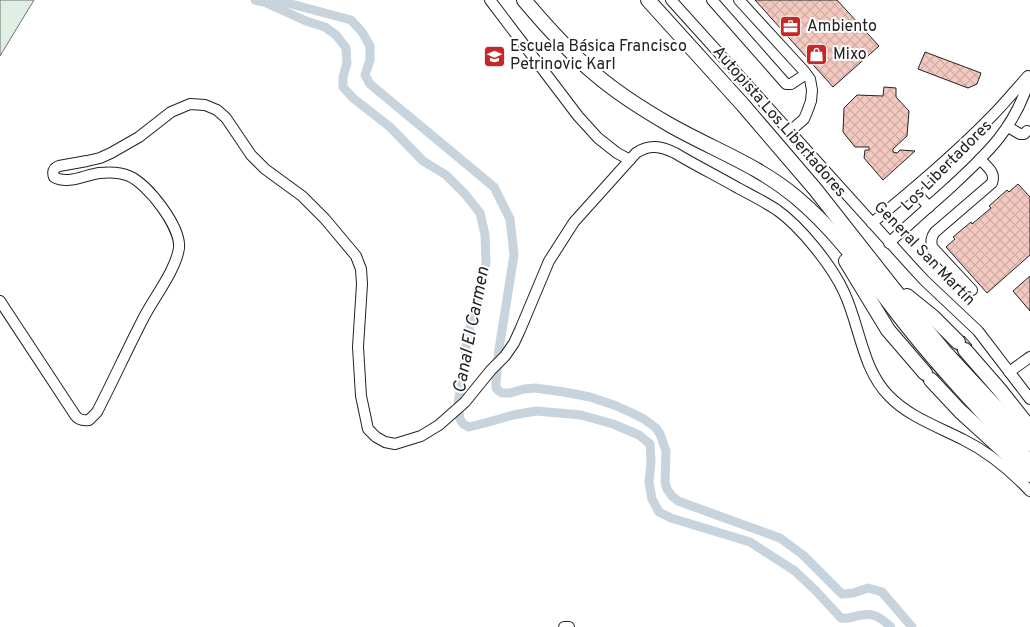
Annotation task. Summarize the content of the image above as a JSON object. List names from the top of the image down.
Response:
{
  "streets": {
    "highway": ["Autopista Los Libertadores"],
    "street": ["Los Libertadores", "General San Martín"]
  },
  "crossings": [
    ["Los Libertadores", "General San Martín"]
  ],
  "water": ["Canal El Carmen"],
  "places": {
    "office": ["Ambiento"],
    "shop": ["Mixo"],
    "school or university": ["Escuela Básica Francisco Petrinovic Karl"]
  }
}
